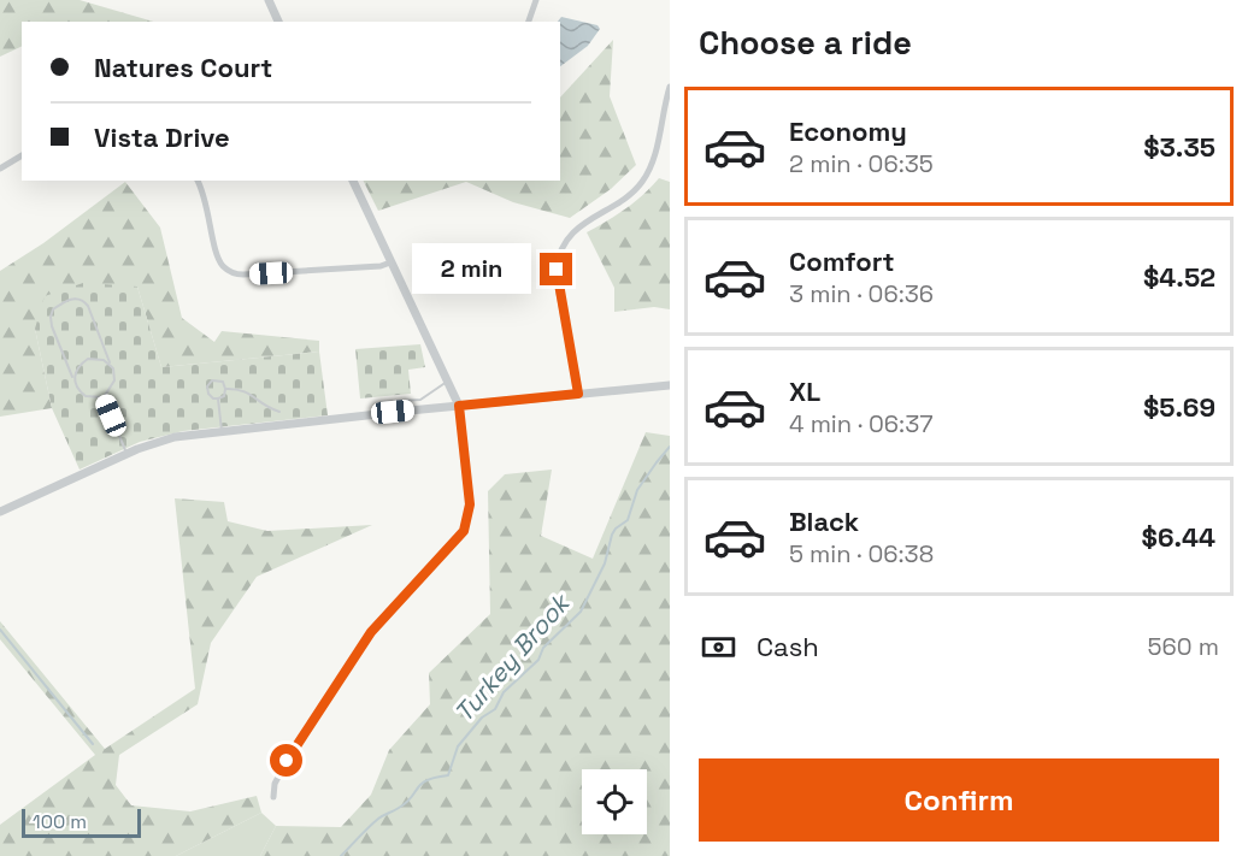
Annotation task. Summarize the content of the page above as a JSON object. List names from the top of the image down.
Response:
{
  "water": ["Turkey Brook"],
  "scale_bar": "100 m",
  "page": {
    "heading": "Choose a ride",
    "banner": ["Natures Court", "Vista Drive"],
    "list": [
      {
        "name": "Economy",
        "note": "2 min · 06:35",
        "value": "$3.35"
      },
      {
        "name": "Comfort",
        "note": "3 min · 06:36",
        "value": "$4.52"
      },
      {
        "name": "XL",
        "note": "4 min · 06:37",
        "value": "$5.69"
      },
      {
        "name": "Black",
        "note": "5 min · 06:38",
        "value": "$6.44"
      }
    ],
    "bubble": "2 min",
    "pay": ["Cash", "560 m"],
    "buttons": "Confirm",
    "scale": "100 m"
  }
}
